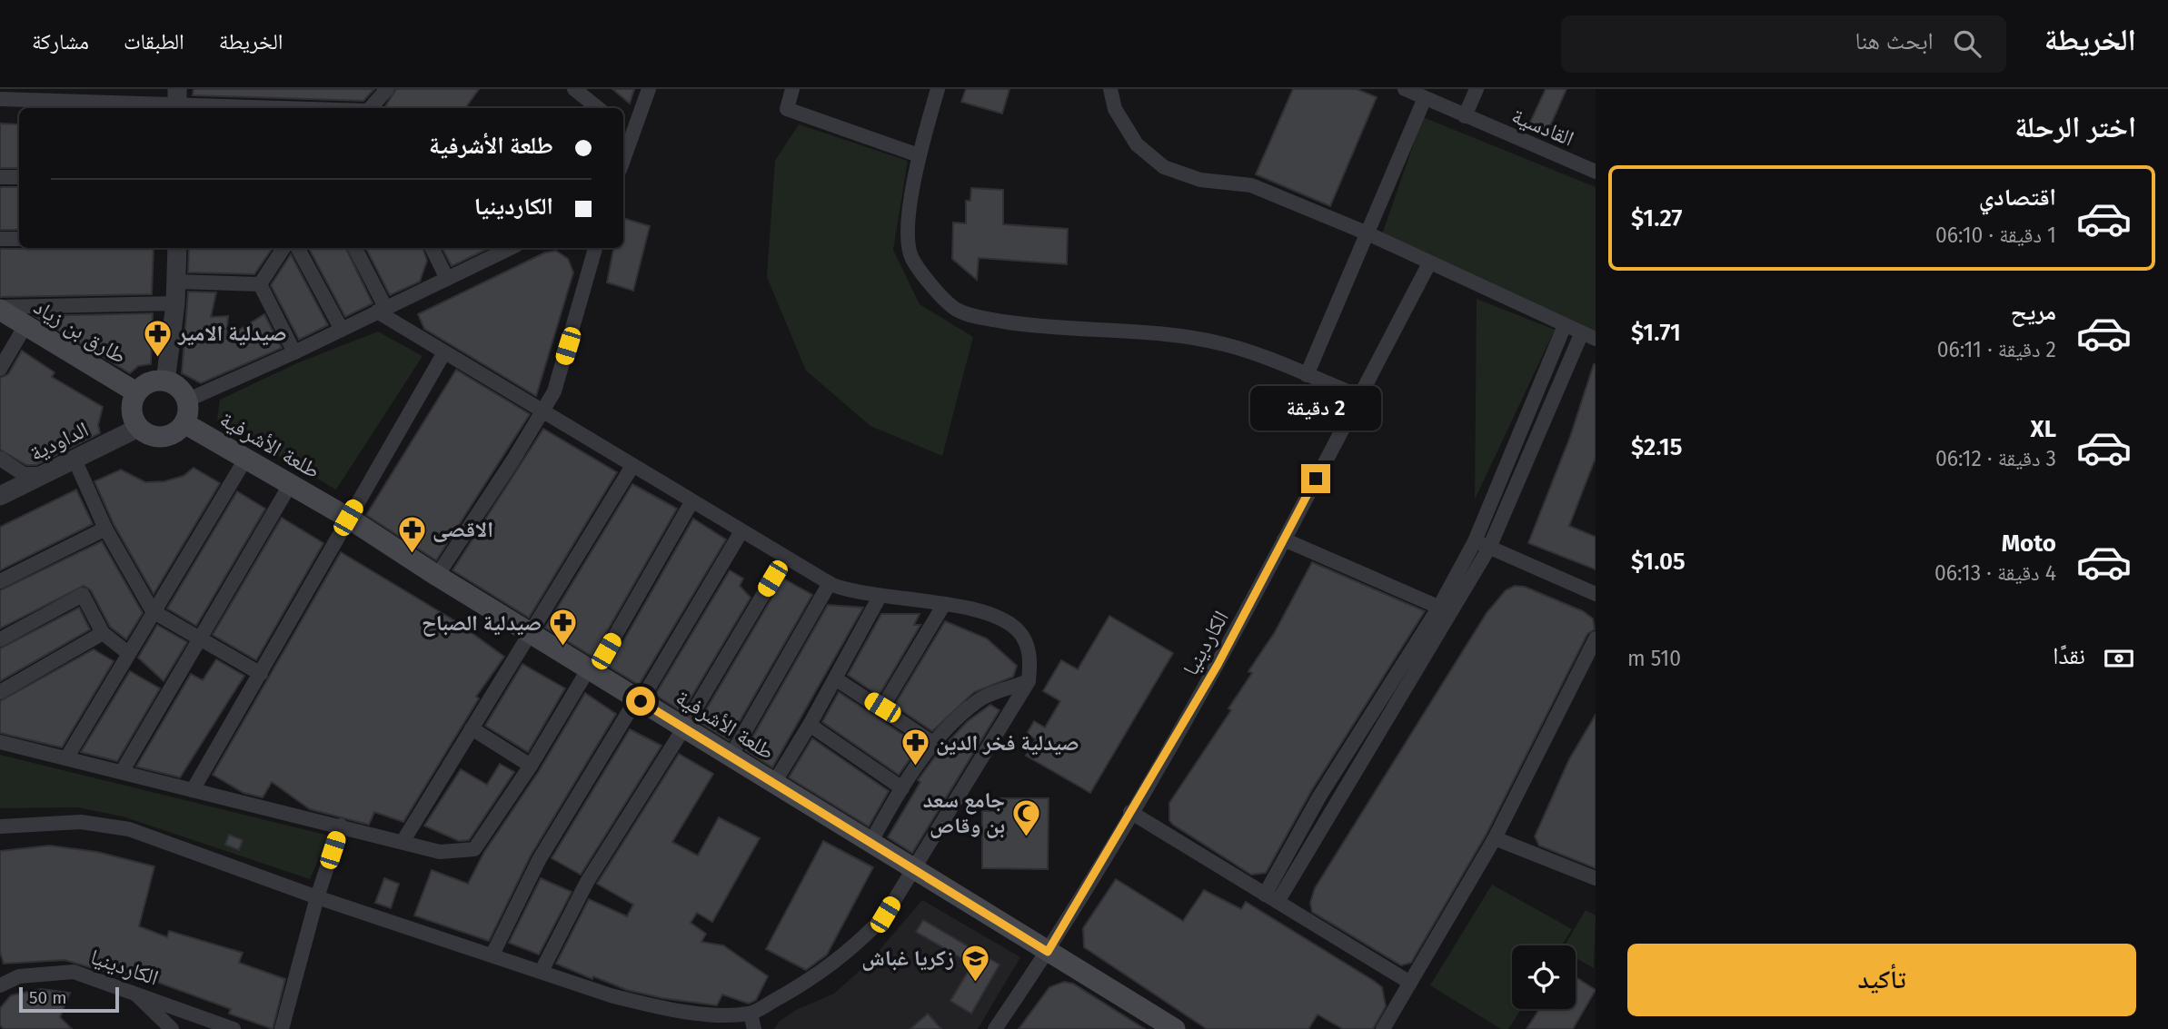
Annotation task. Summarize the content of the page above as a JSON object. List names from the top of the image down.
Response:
{
  "streets": {
    "main road": ["طارق بن زياد", "طلعة الأشرفية"],
    "street": ["القادسية", "الداودية", "الكاردينيا"]
  },
  "crossings": [
    ["طارق بن زياد", "الداودية"],
    ["طارق بن زياد", "طلعة الأشرفية"],
    ["الداودية", "طلعة الأشرفية"],
    ["طلعة الأشرفية", "الكاردينيا"]
  ],
  "places": {
    "pharmacy": [
      "صيدلية الامير",
      "الاقصى",
      "صيدلية الصباح",
      "صيدلية فخر الدين"
    ],
    "mosque": ["جامع سعد بن وقاص"],
    "school or university": ["زكريا غباش"]
  },
  "scale_bar": "50 m",
  "page": {
    "header": "الخريطة",
    "search": "ابحث هنا",
    "nav": ["الخريطة", "الطبقات", "مشاركة"],
    "heading": "اختر الرحلة",
    "banner": ["طلعة الأشرفية", "الكاردينيا"],
    "list": [
      {
        "name": "اقتصادي",
        "note": "1 دقيقة · 06:10",
        "value": "$1.27"
      },
      {
        "name": "مريح",
        "note": "2 دقيقة · 06:11",
        "value": "$1.71"
      },
      {
        "name": "XL",
        "note": "3 دقيقة · 06:12",
        "value": "$2.15"
      },
      {
        "name": "Moto",
        "note": "4 دقيقة · 06:13",
        "value": "$1.05"
      }
    ],
    "bubble": "2 دقيقة",
    "pay": ["نقدًا", "510 m"],
    "buttons": "تأكيد",
    "scale": "50 m"
  }
}
